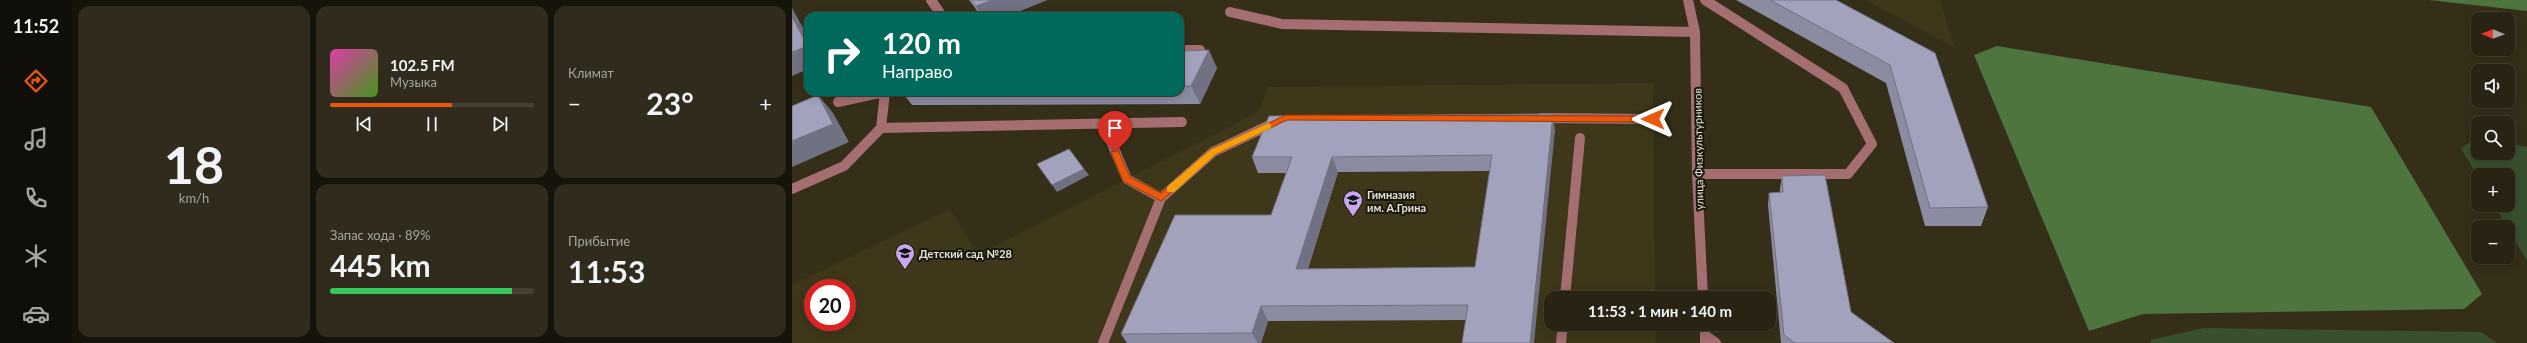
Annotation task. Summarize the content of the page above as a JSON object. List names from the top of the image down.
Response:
{
  "streets": {
    "street": ["улица Физкультурников"]
  },
  "places": {
    "school or university": ["Гимназия им. А.Грина", "Детский сад №28"]
  },
  "north": "left",
  "page": {
    "tabs": "11:52",
    "tile": [
      ["18", "km/h"],
      "Климат",
      ["Запас хода · 89%", "445 km"],
      ["Прибытие", "11:53"]
    ],
    "map_buttons": ["+", "−"],
    "turn": ["120 m", "Направо"],
    "song": ["102.5 FM", "Музыка"],
    "heat": ["−", "23°", "+"],
    "limit": "20",
    "trip": "11:53 · 1 мин · 140 m"
  }
}
